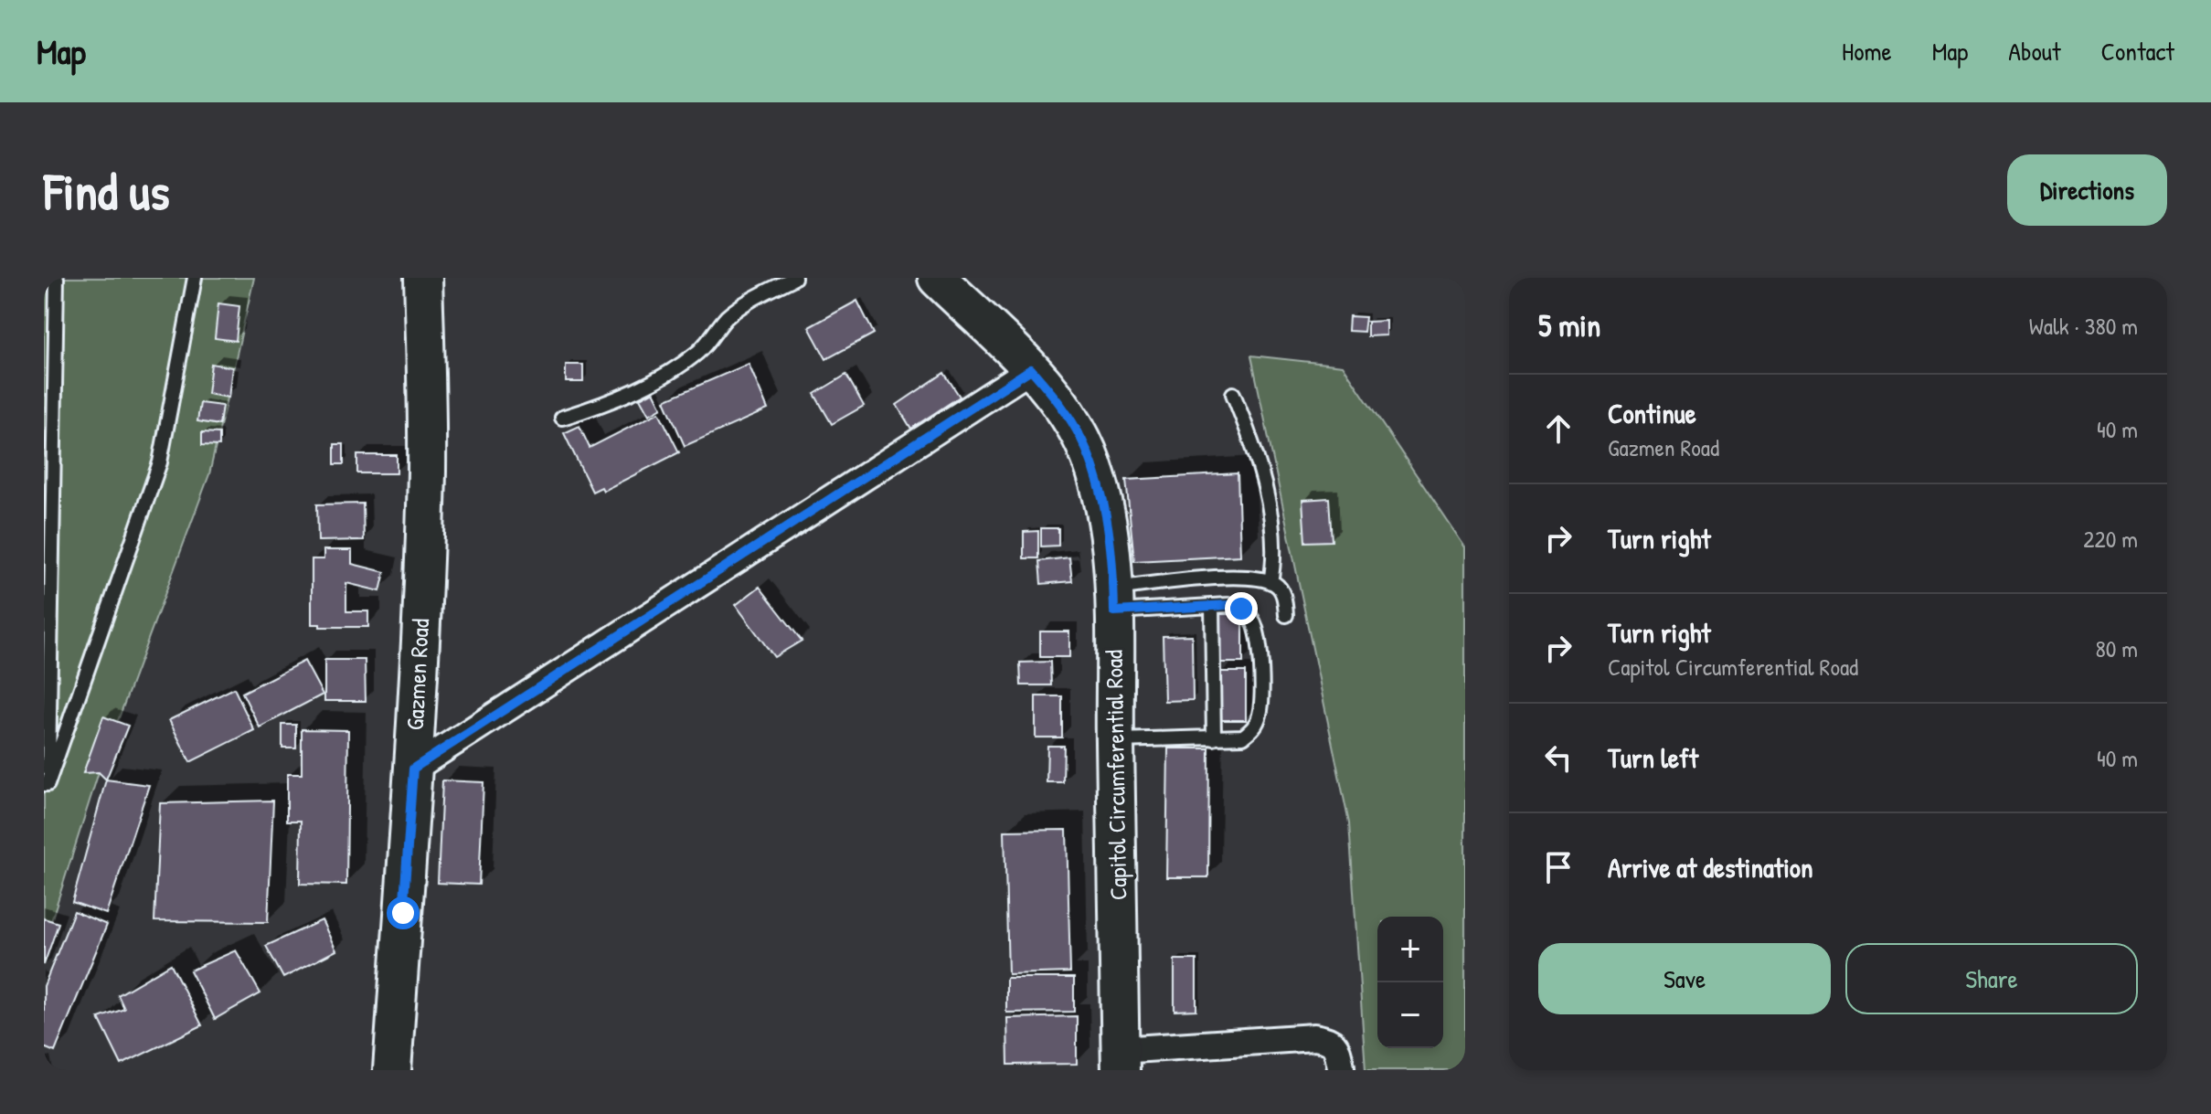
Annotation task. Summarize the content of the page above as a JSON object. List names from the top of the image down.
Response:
{
  "streets": {
    "main road": ["Gazmen Road", "Capitol Circumferential Road"]
  },
  "page": {
    "header": "Map",
    "nav": [
      "Home",
      "Map",
      "About",
      "Contact"
    ],
    "buttons": [
      "Directions",
      ["Save", "Share"]
    ],
    "title": "Find us",
    "heading": ["5 min", "Walk · 380 m"],
    "list": [
      ["Continue", "Gazmen Road", "40 m"],
      ["Turn right", "220 m"],
      ["Turn right", "Capitol Circumferential Road", "80 m"],
      ["Turn left", "40 m"],
      "Arrive at destination"
    ],
    "map_buttons": ["+", "−"]
  }
}
